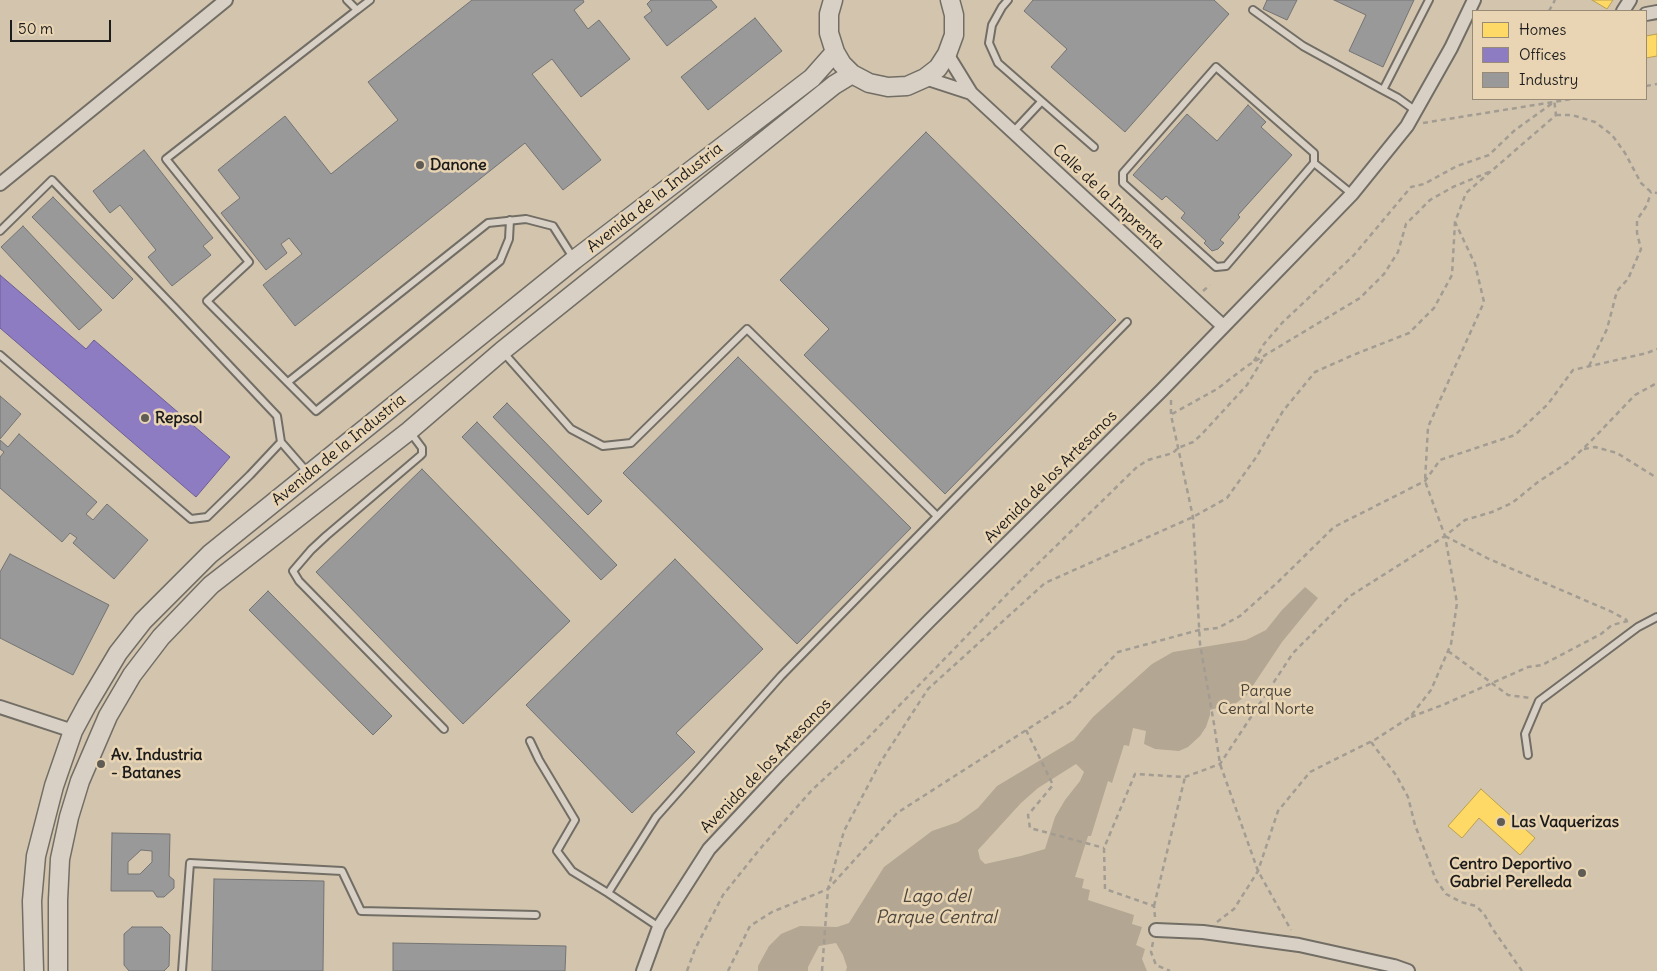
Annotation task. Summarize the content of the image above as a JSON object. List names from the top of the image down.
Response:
{
  "streets": {
    "street": ["Calle de la Imprenta", "Avenida de la Industria", "Avenida de los Artesanos"]
  },
  "crossings": [
    ["Calle de la Imprenta", "Avenida de los Artesanos"]
  ],
  "water": ["Lago del Parque Central"],
  "parks": ["Parque Central Norte"],
  "places": [
    "Danone",
    "Repsol",
    "Av. Industria - Batanes",
    "Las Vaquerizas",
    "Centro Deportivo Gabriel Perelleda"
  ],
  "legend": ["Homes", "Offices", "Industry"],
  "scale_bar": "50 m"
}
